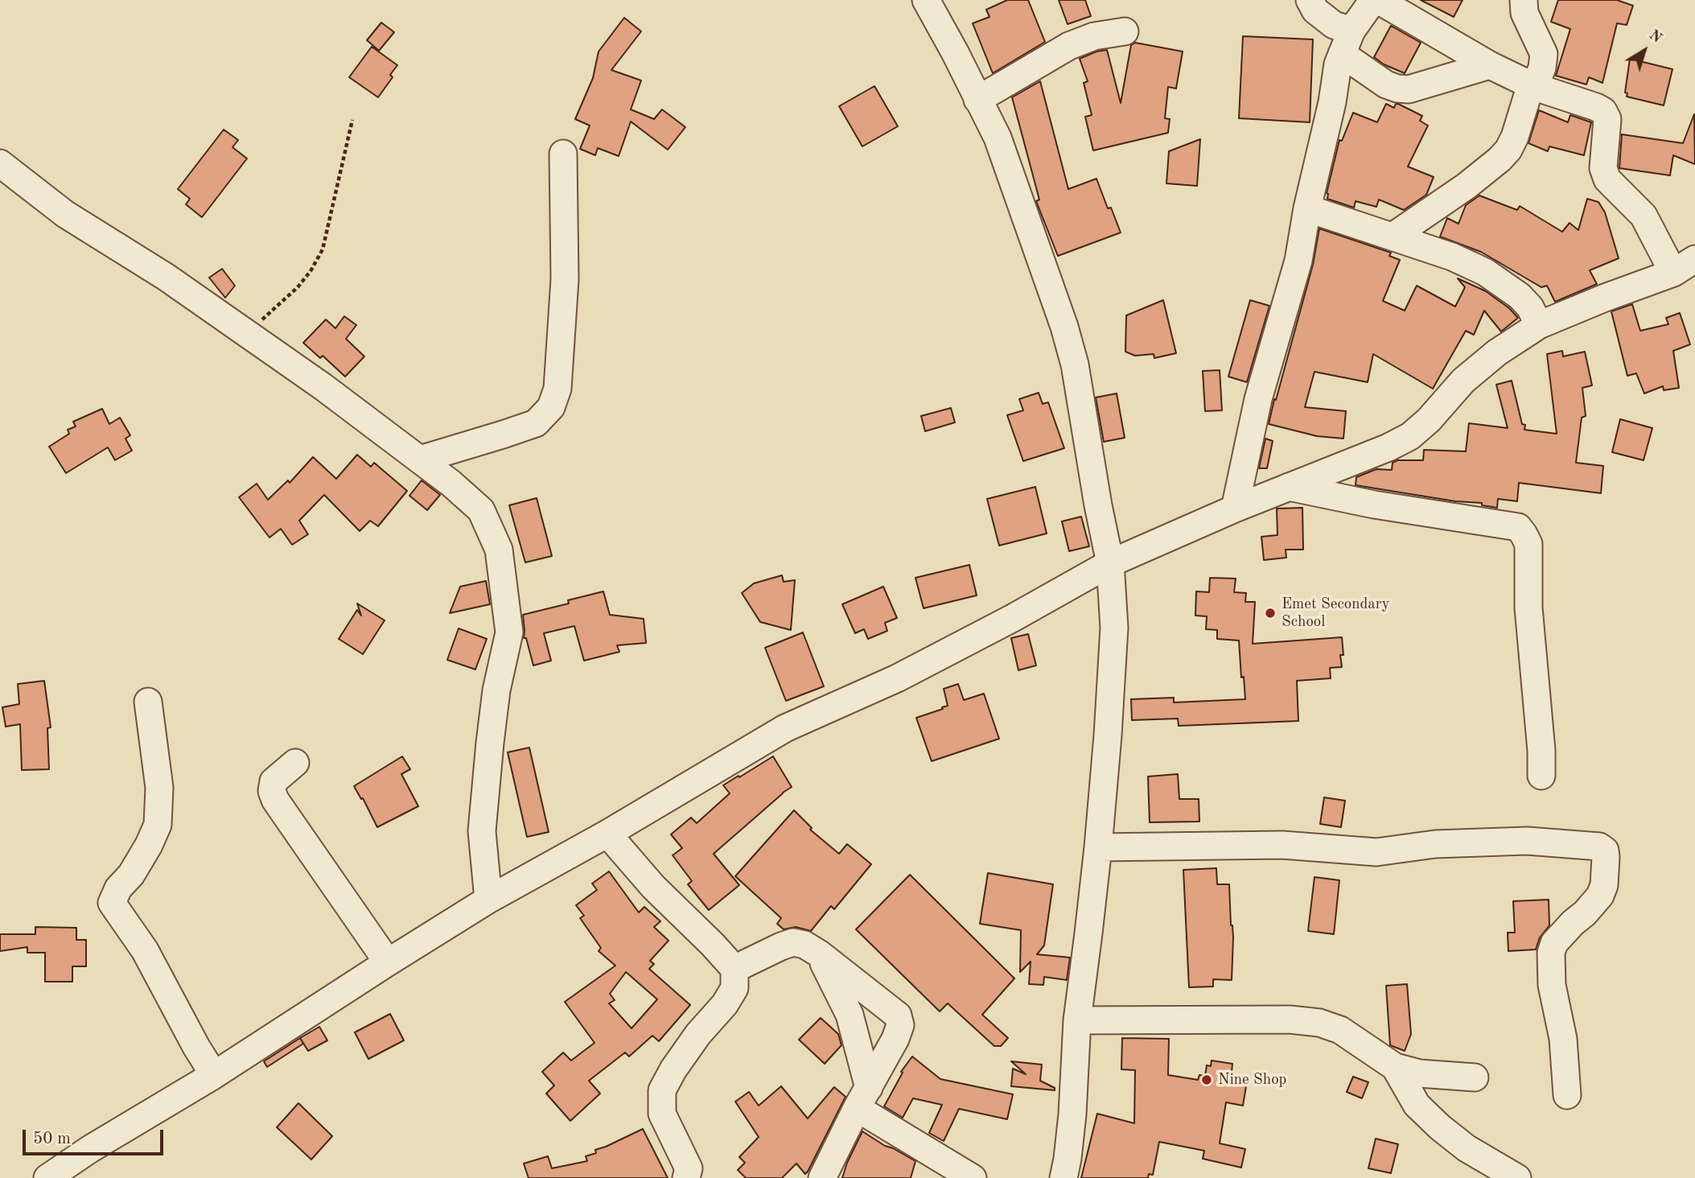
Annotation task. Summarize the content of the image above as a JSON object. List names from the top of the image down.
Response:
{
  "places": ["Emet Secondary School", "Nine Shop"],
  "scale_bar": "50 m",
  "north": "top right"
}
